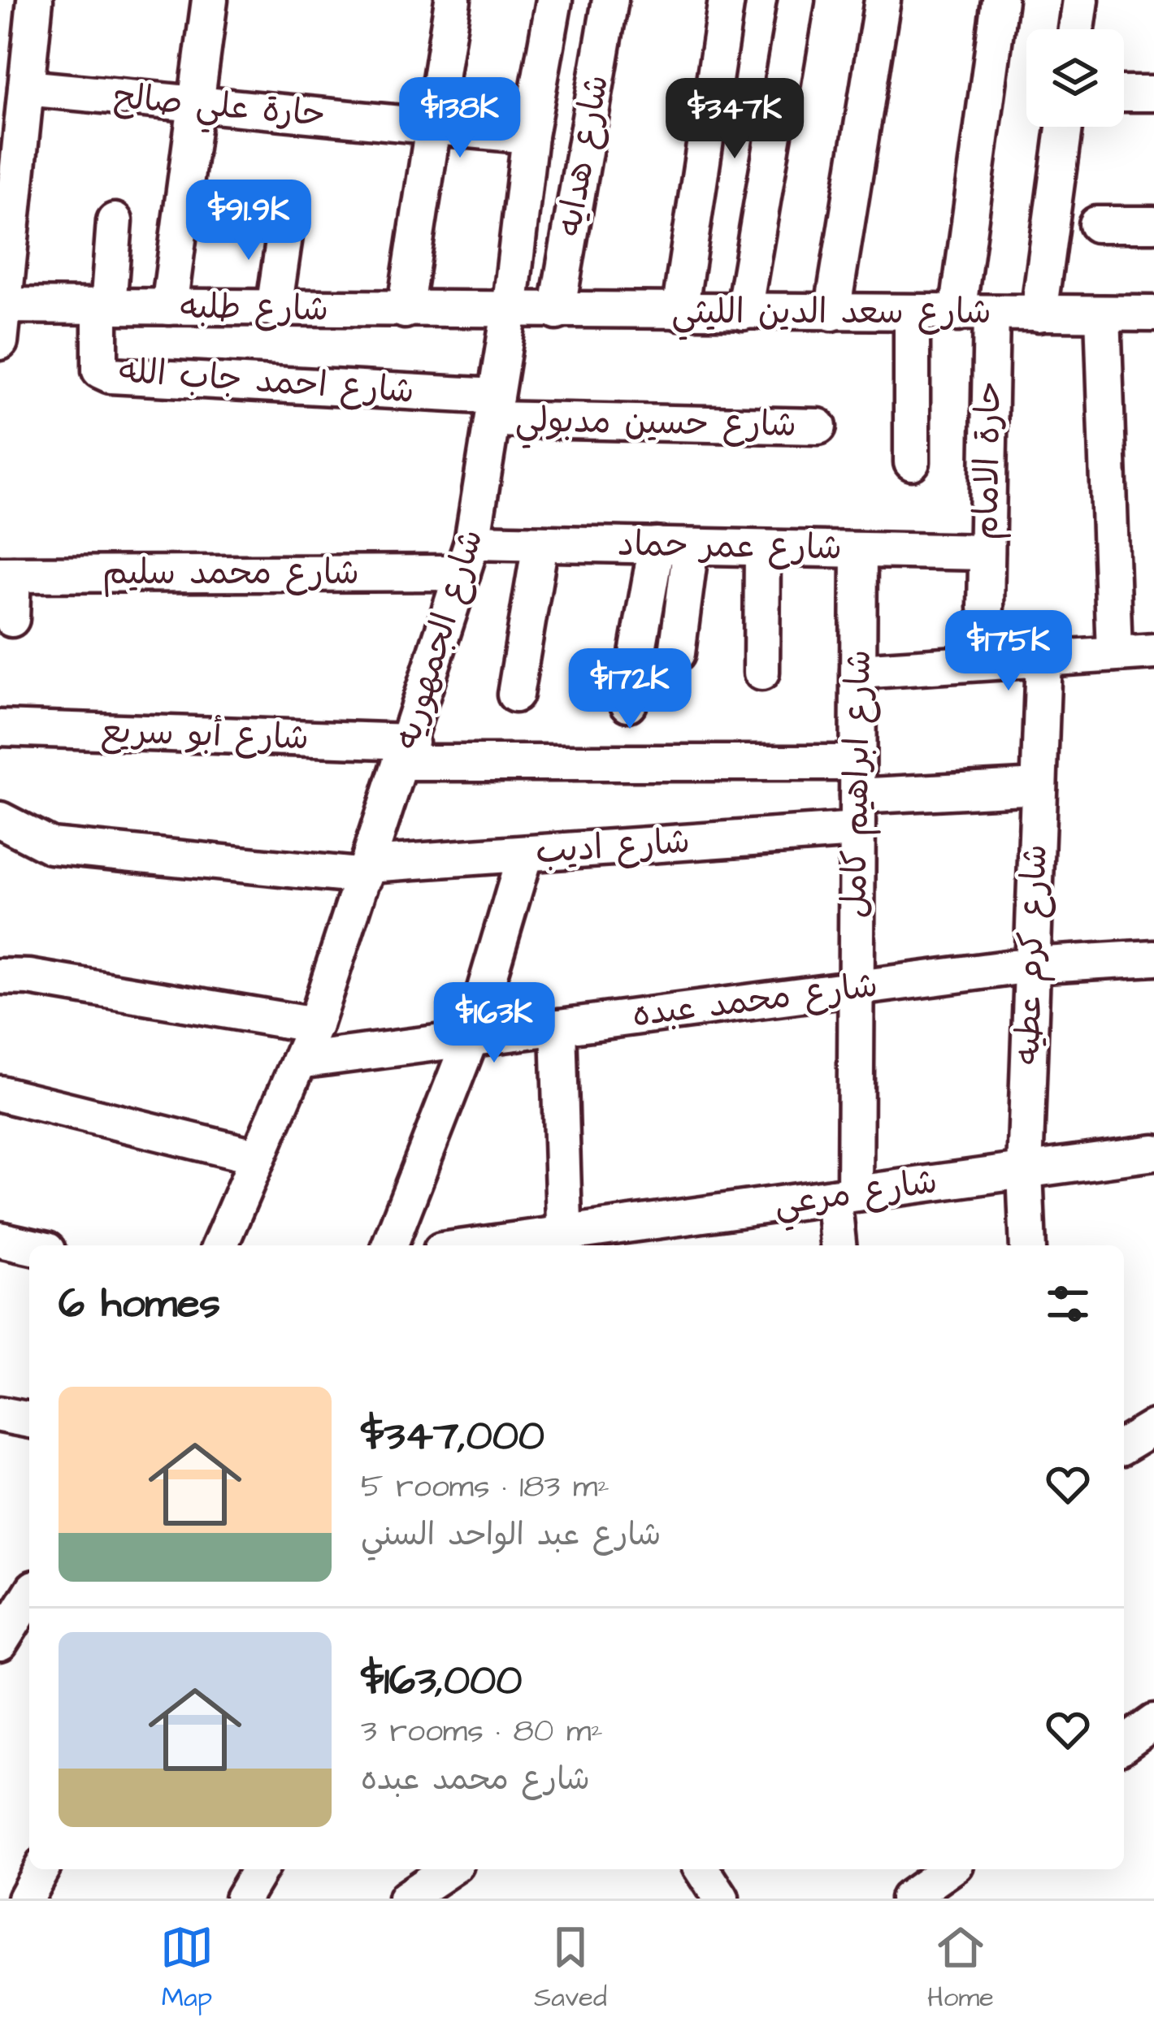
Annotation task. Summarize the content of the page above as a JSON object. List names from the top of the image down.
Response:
{
  "streets": {
    "street": [
      "حارة علي صالح",
      "شارع هدايه",
      "شارع طلبه",
      "شارع سعد الدين الليثي",
      "شارع احمد جاب الله",
      "شارع حسين مدبولي",
      "حارة الامام",
      "شارع عمر حماد",
      "شارع محمد سليم",
      "شارع الجمهوريه",
      "شارع أبو سريع",
      "شارع ابراهيم كامل",
      "شارع اديب",
      "شارع كرم عطيه",
      "شارع محمد عبده",
      "شارع مرعي"
    ]
  },
  "crossings": [
    ["حارة علي صالح", "شارع الجمهوريه"],
    ["شارع هدايه", "شارع سعد الدين الليثي"],
    ["شارع طلبه", "شارع سعد الدين الليثي"],
    ["شارع طلبه", "شارع احمد جاب الله"],
    ["شارع طلبه", "شارع الجمهوريه"],
    ["شارع سعد الدين الليثي", "حارة الامام"],
    ["شارع سعد الدين الليثي", "شارع الجمهوريه"],
    ["شارع احمد جاب الله", "شارع حسين مدبولي"],
    ["شارع احمد جاب الله", "شارع الجمهوريه"],
    ["شارع حسين مدبولي", "شارع الجمهوريه"],
    ["حارة الامام", "شارع عمر حماد"],
    ["شارع عمر حماد", "شارع محمد سليم"],
    ["شارع عمر حماد", "شارع الجمهوريه"],
    ["شارع عمر حماد", "شارع ابراهيم كامل"],
    ["شارع محمد سليم", "شارع الجمهوريه"],
    ["شارع الجمهوريه", "شارع أبو سريع"],
    ["شارع الجمهوريه", "شارع اديب"],
    ["شارع الجمهوريه", "شارع محمد عبده"],
    ["شارع أبو سريع", "شارع ابراهيم كامل"],
    ["شارع أبو سريع", "شارع كرم عطيه"],
    ["شارع ابراهيم كامل", "شارع اديب"],
    ["شارع ابراهيم كامل", "شارع محمد عبده"],
    ["شارع ابراهيم كامل", "شارع مرعي"],
    ["شارع كرم عطيه", "شارع محمد عبده"],
    ["شارع كرم عطيه", "شارع مرعي"]
  ],
  "page": {
    "price": [
      "$138K",
      "$347K",
      "$91.9K",
      "$175K",
      "$172K",
      "$163K"
    ],
    "heading": "6 homes",
    "list": [
      {
        "name": "$347,000",
        "note": "5 rooms · 183 m² · شارع عبد الواحد السني"
      },
      {
        "name": "$163,000",
        "note": "3 rooms · 80 m² · شارع محمد عبده"
      }
    ],
    "tabs": ["Map", "Saved", "Home"]
  }
}
